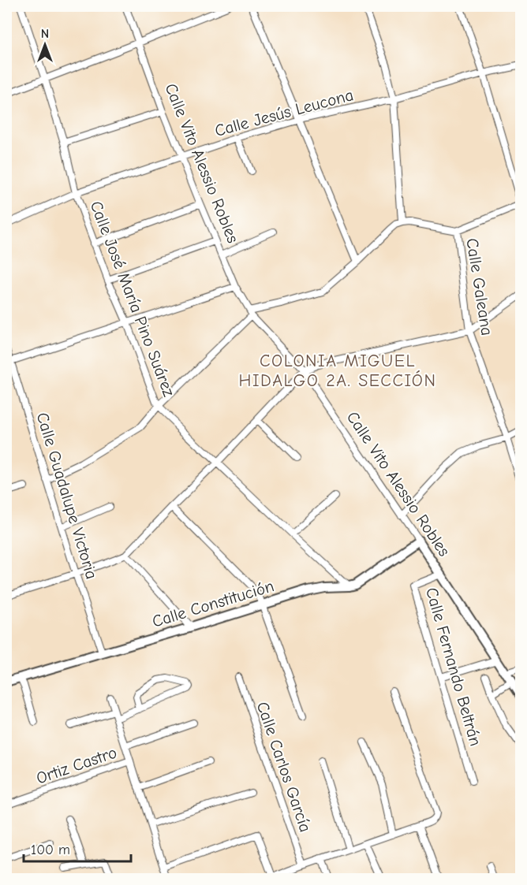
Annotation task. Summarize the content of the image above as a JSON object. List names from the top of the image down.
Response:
{
  "streets": {
    "street": [
      "Calle Jesús Leucona",
      "Calle Vito Alessio Robles",
      "Calle Galeana",
      "Calle José María Pino Suárez",
      "Calle Guadalupe Victoria",
      "Calle Constitución",
      "Calle Fernando Beltrán",
      "Ortiz Castro",
      "Calle Carlos García"
    ]
  },
  "crossings": [
    ["Calle Jesús Leucona", "Calle Vito Alessio Robles"],
    ["Calle Jesús Leucona", "Calle José María Pino Suárez"],
    ["Calle Vito Alessio Robles", "Calle Constitución"],
    ["Calle Vito Alessio Robles", "Calle Fernando Beltrán"],
    ["Calle José María Pino Suárez", "Calle Constitución"],
    ["Calle Guadalupe Victoria", "Calle Constitución"]
  ],
  "districts": ["COLONIA MIGUEL HIDALGO 2A. SECCIÓN"],
  "scale_bar": "100 m",
  "north": "top"
}
